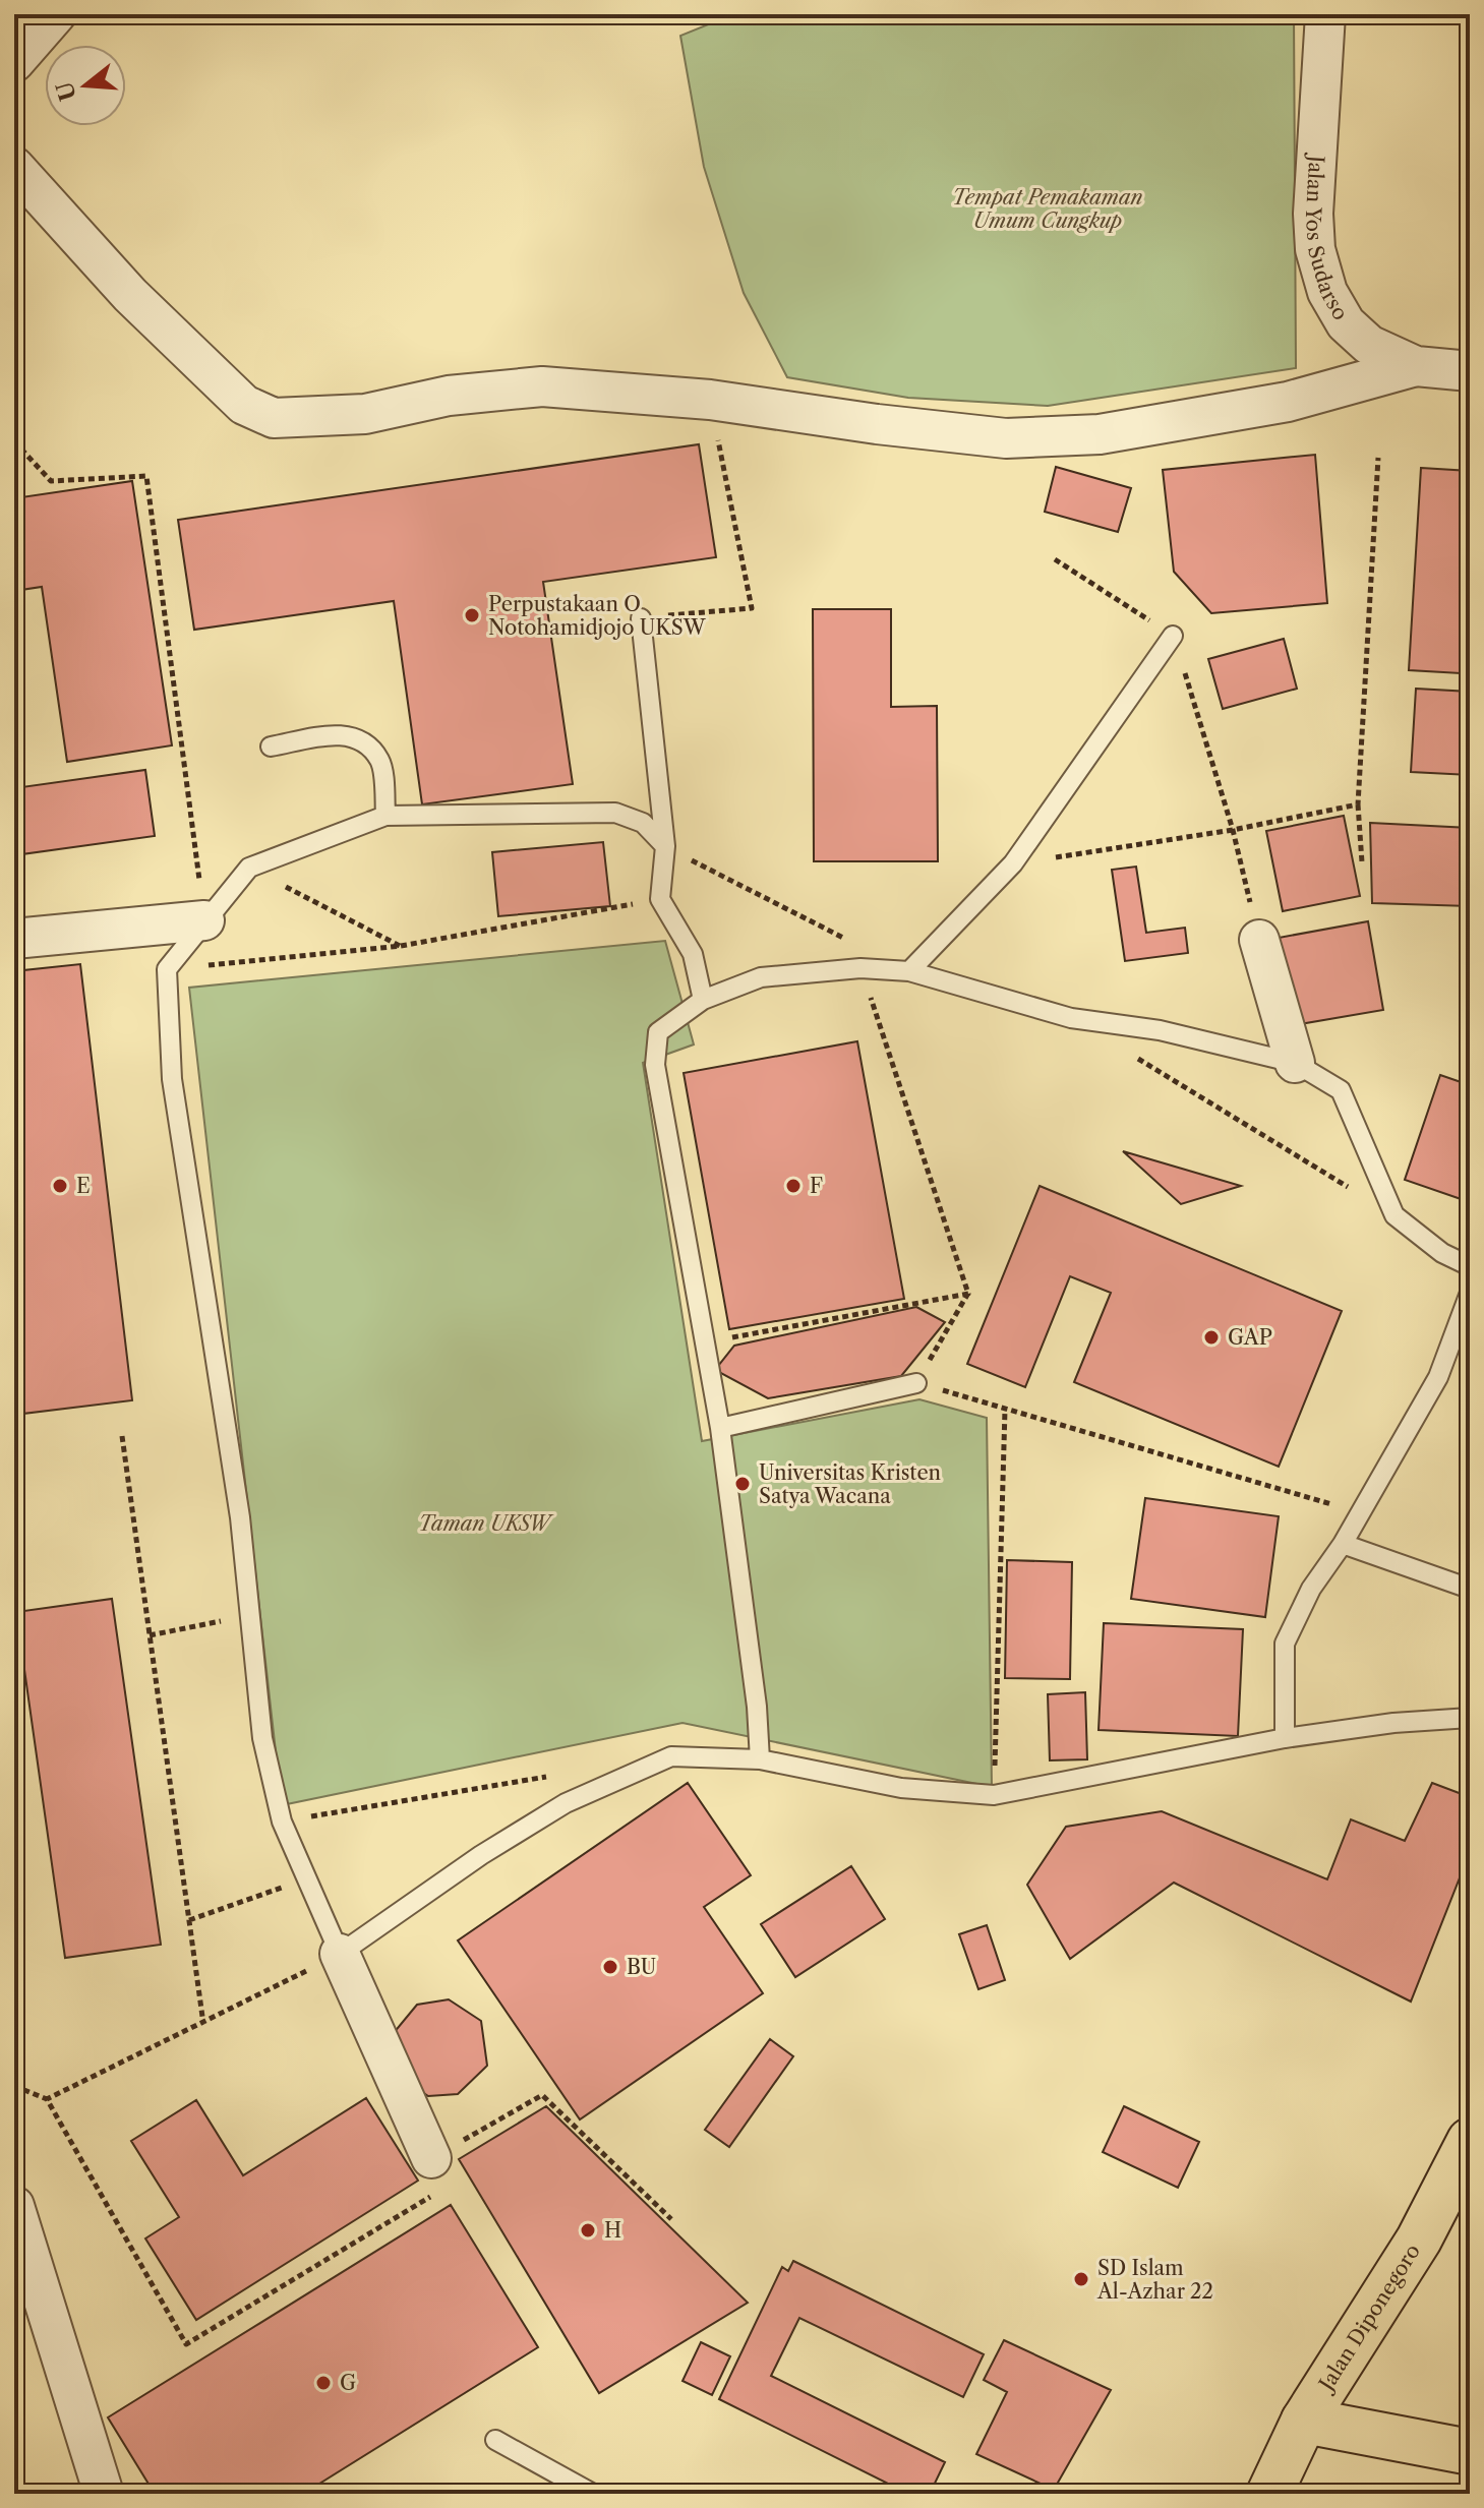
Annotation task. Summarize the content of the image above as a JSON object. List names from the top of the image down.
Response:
{
  "streets": {
    "main road": ["Jalan Diponegoro"],
    "street": ["Jalan Yos Sudarso"]
  },
  "parks": ["Tempat Pemakaman Umum Cungkup", "Taman UKSW"],
  "places": [
    "Perpustakaan O Notohamidjojo UKSW",
    "E",
    "F",
    "GAP",
    "Universitas Kristen Satya Wacana",
    "BU",
    "H",
    "SD Islam Al-Azhar 22",
    "G"
  ],
  "north": "left"
}
